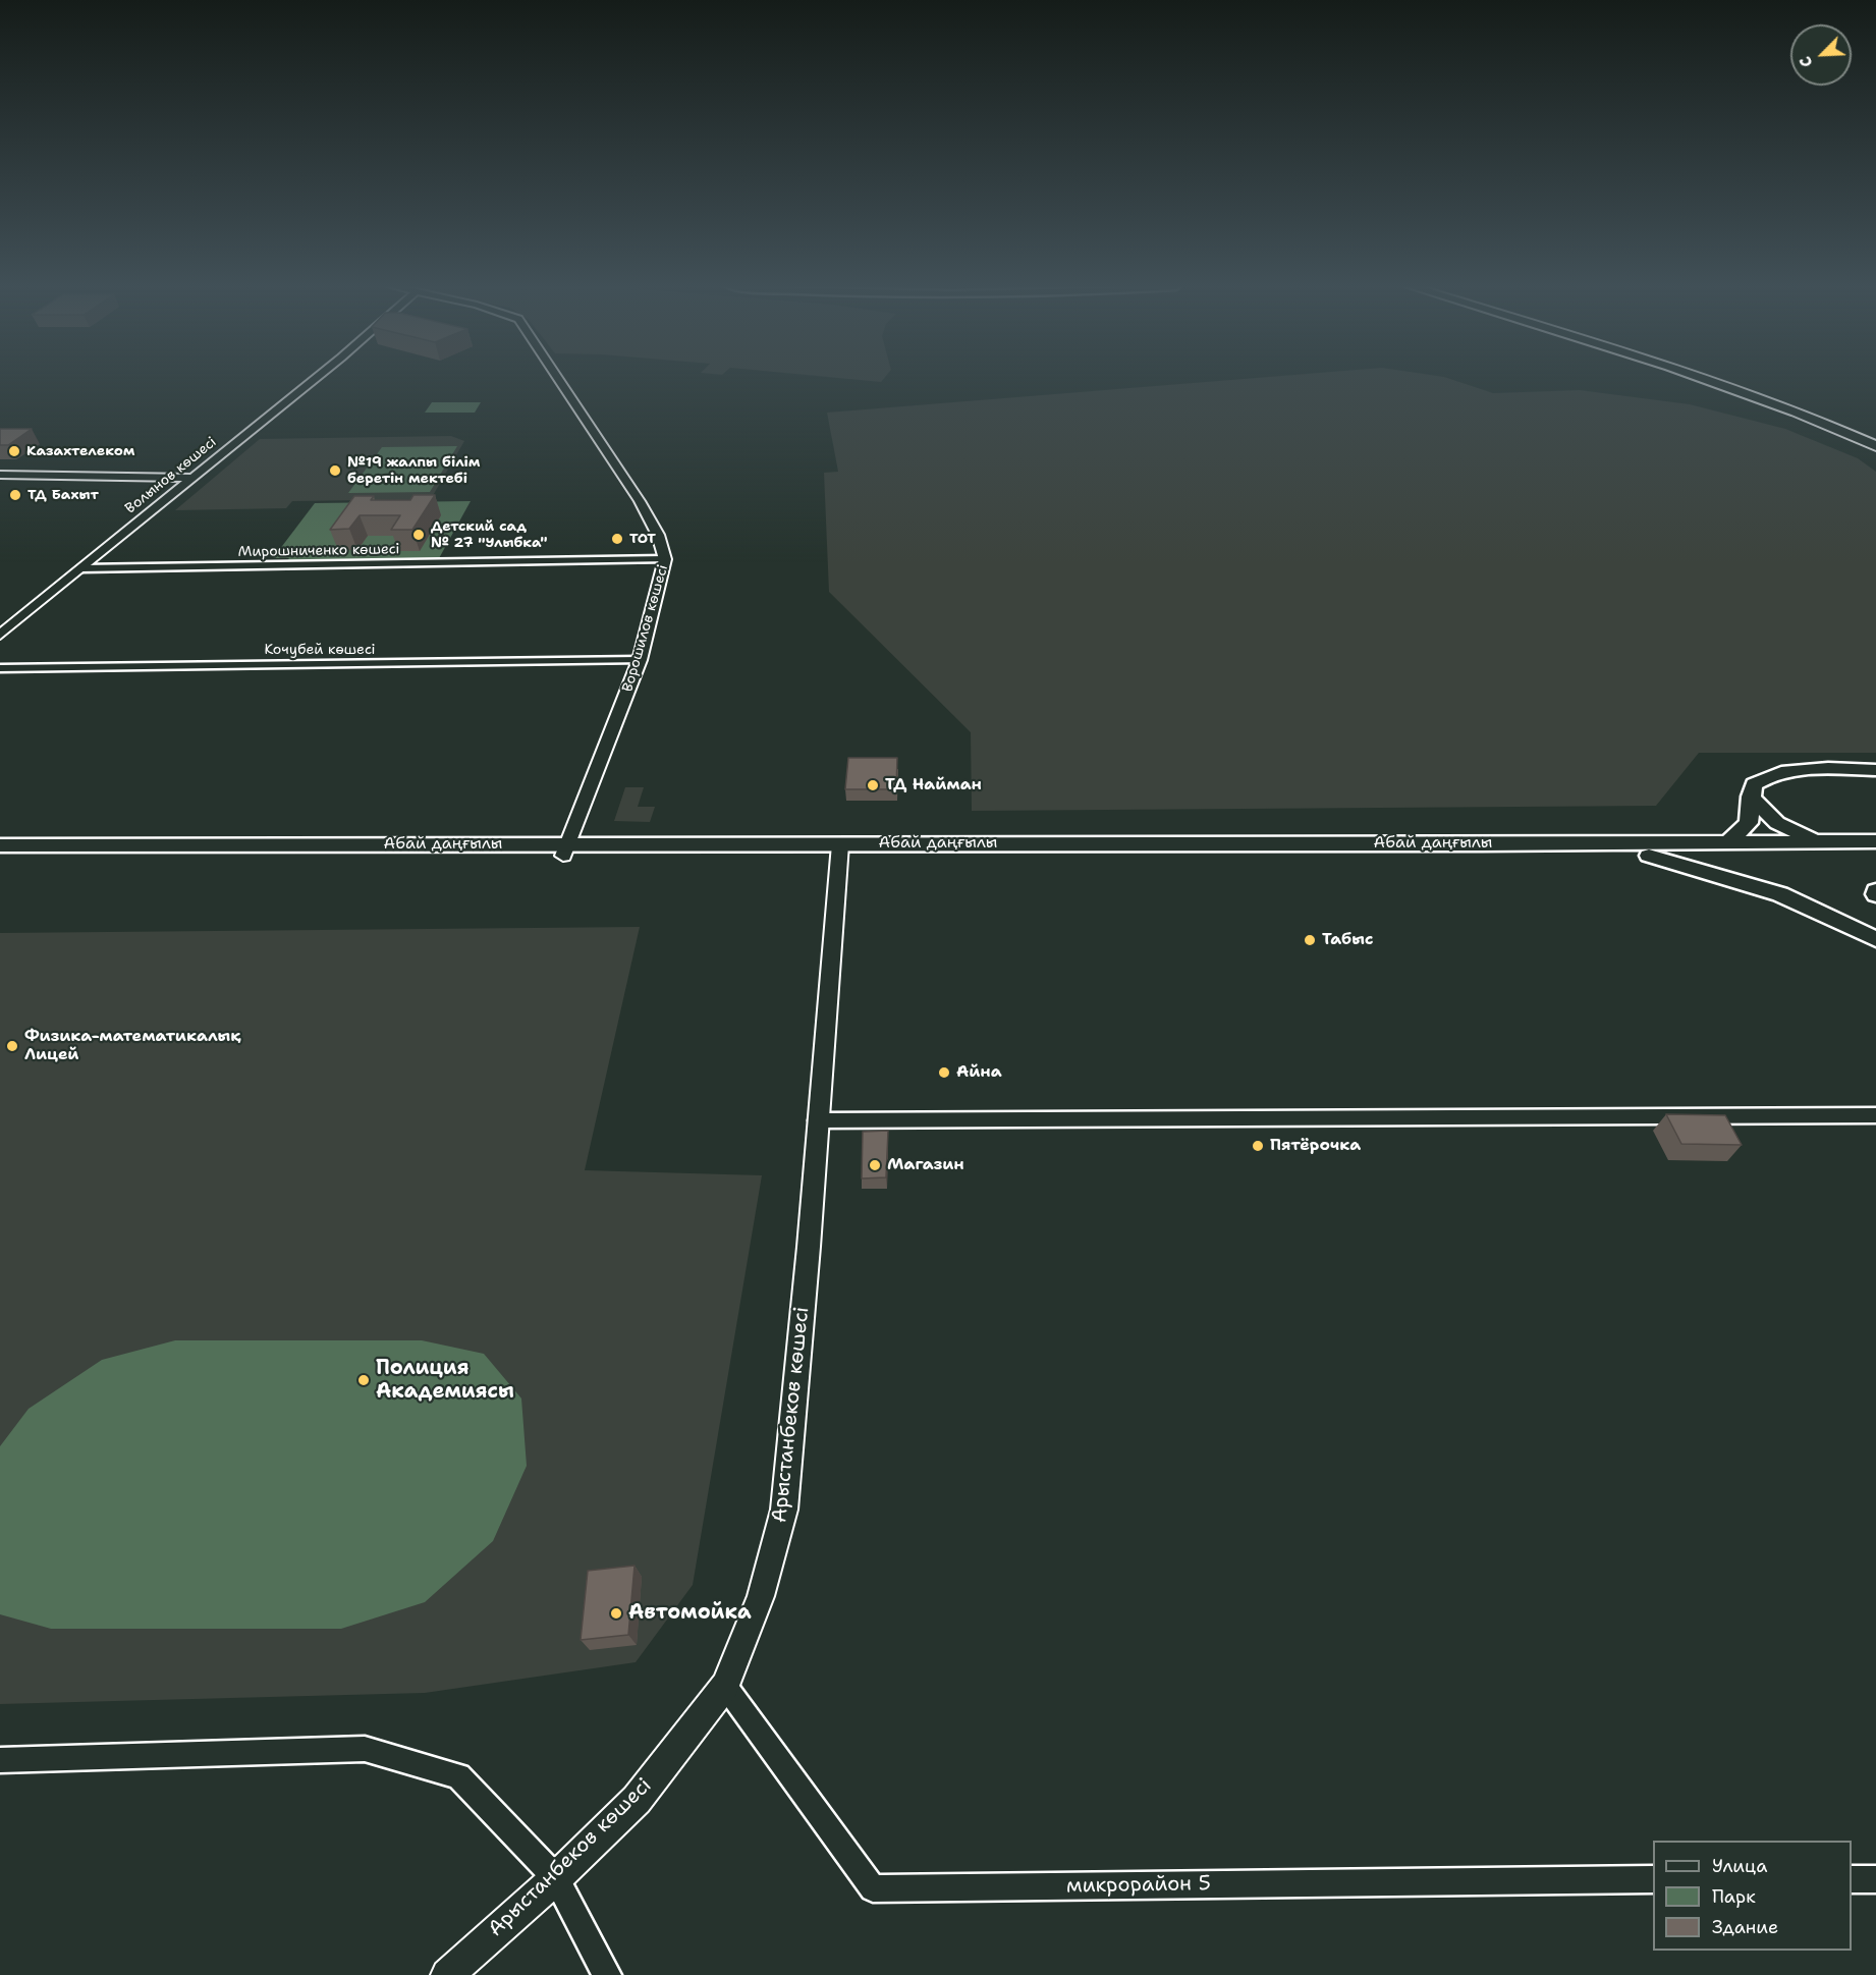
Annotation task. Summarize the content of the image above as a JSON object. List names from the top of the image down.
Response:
{
  "streets": {
    "main road": ["Абай даңғылы"],
    "street": [
      "Волынов көшесі",
      "Мирошниченко көшесі",
      "Ворошилов көшесі",
      "Кочубей көшесі",
      "Арыстанбеков көшесі",
      "микрорайон 5"
    ]
  },
  "crossings": [
    ["Волынов көшесі", "Мирошниченко көшесі"],
    ["Мирошниченко көшесі", "Ворошилов көшесі"],
    ["Ворошилов көшесі", "Кочубей көшесі"],
    ["Ворошилов көшесі", "Абай даңғылы"],
    ["Абай даңғылы", "Арыстанбеков көшесі"],
    ["Арыстанбеков көшесі", "микрорайон 5"]
  ],
  "places": [
    "Казахтелеком",
    "№19 жалпы білім беретін мектебі",
    "ТД Бахыт",
    "Детский сад № 27 \"Улыбка\"",
    "ТОТ",
    "ТД Найман",
    "Табыс",
    "Физика-математикалық Лицей",
    "Айна",
    "Пятёрочка",
    "Магазин",
    "Полиция Академиясы",
    "Автомойка"
  ],
  "legend": ["Улица", "Парк", "Здание"],
  "north": "bottom left"
}
